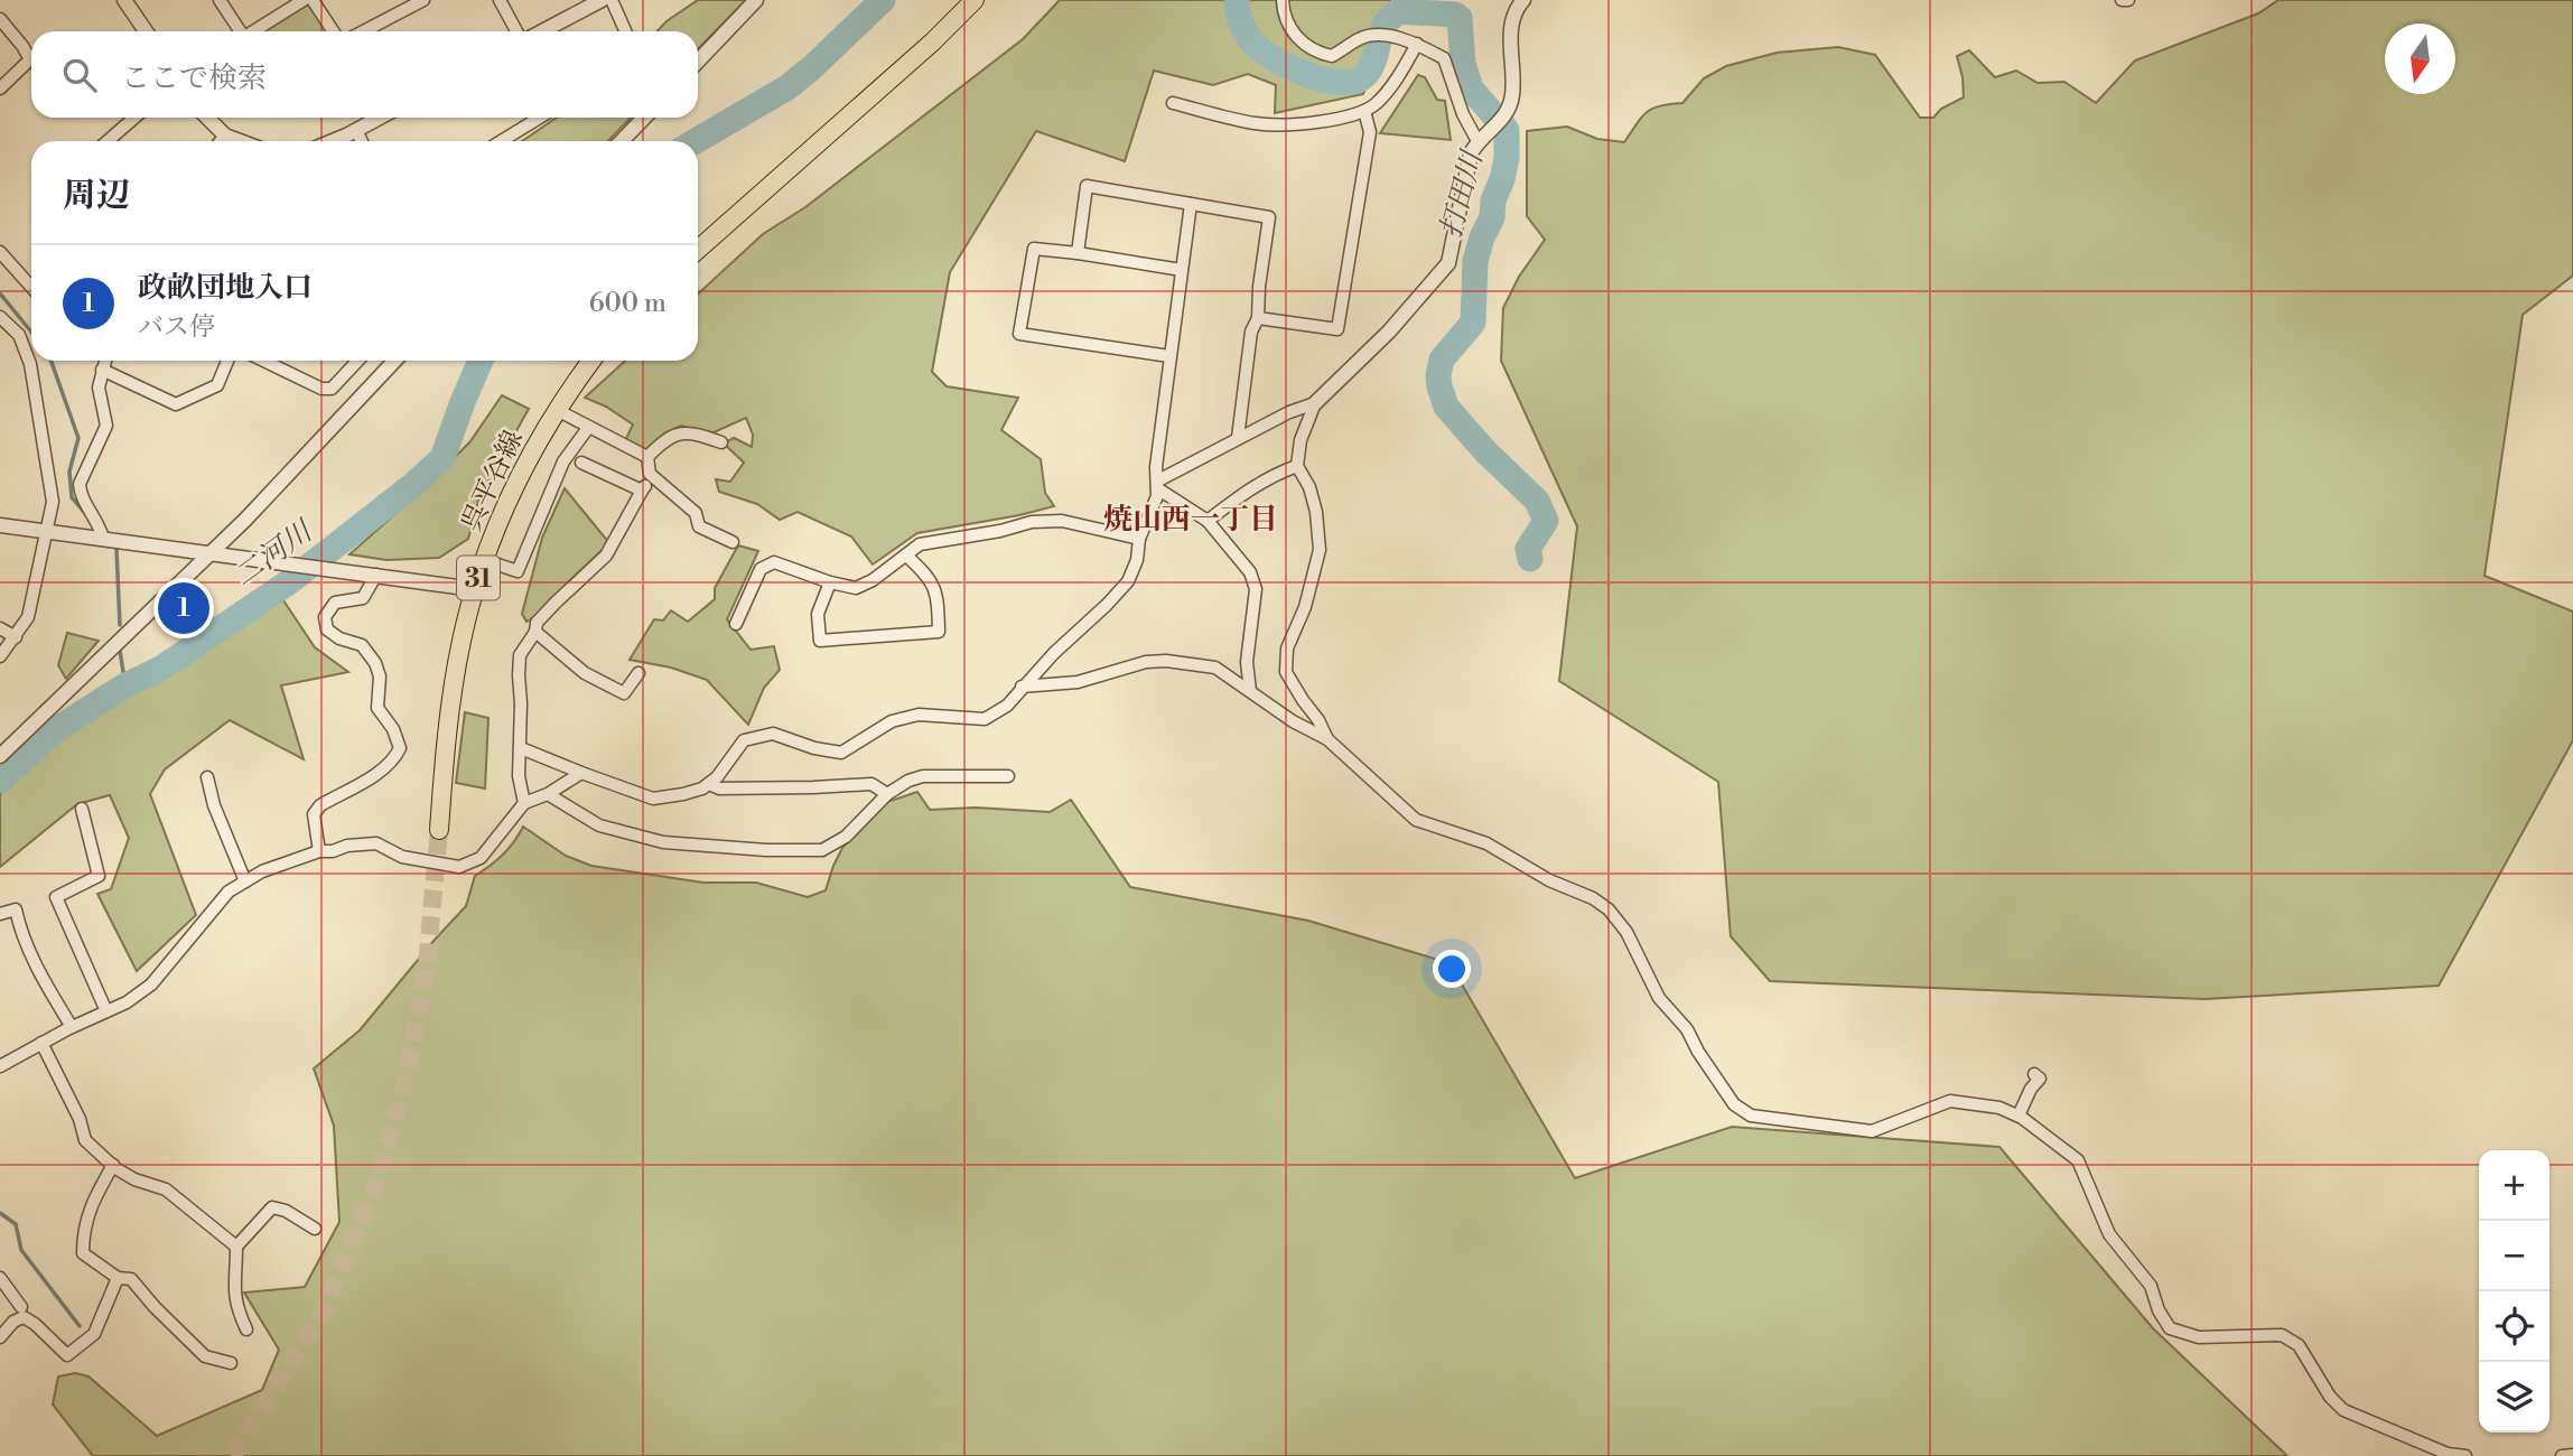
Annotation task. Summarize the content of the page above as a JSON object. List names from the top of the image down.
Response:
{
  "streets": {
    "main road": ["呉平谷線", "31"]
  },
  "districts": ["焼山西一丁目"],
  "water": ["打田川", "二河川"],
  "north": "bottom",
  "page": {
    "search": "ここで検索",
    "heading": "周辺",
    "list": [
      {
        "mark": "1",
        "name": "政畝団地入口",
        "note": "バス停",
        "value": "600 m"
      }
    ],
    "pins": "1",
    "map_buttons": ["+", "−"]
  }
}
